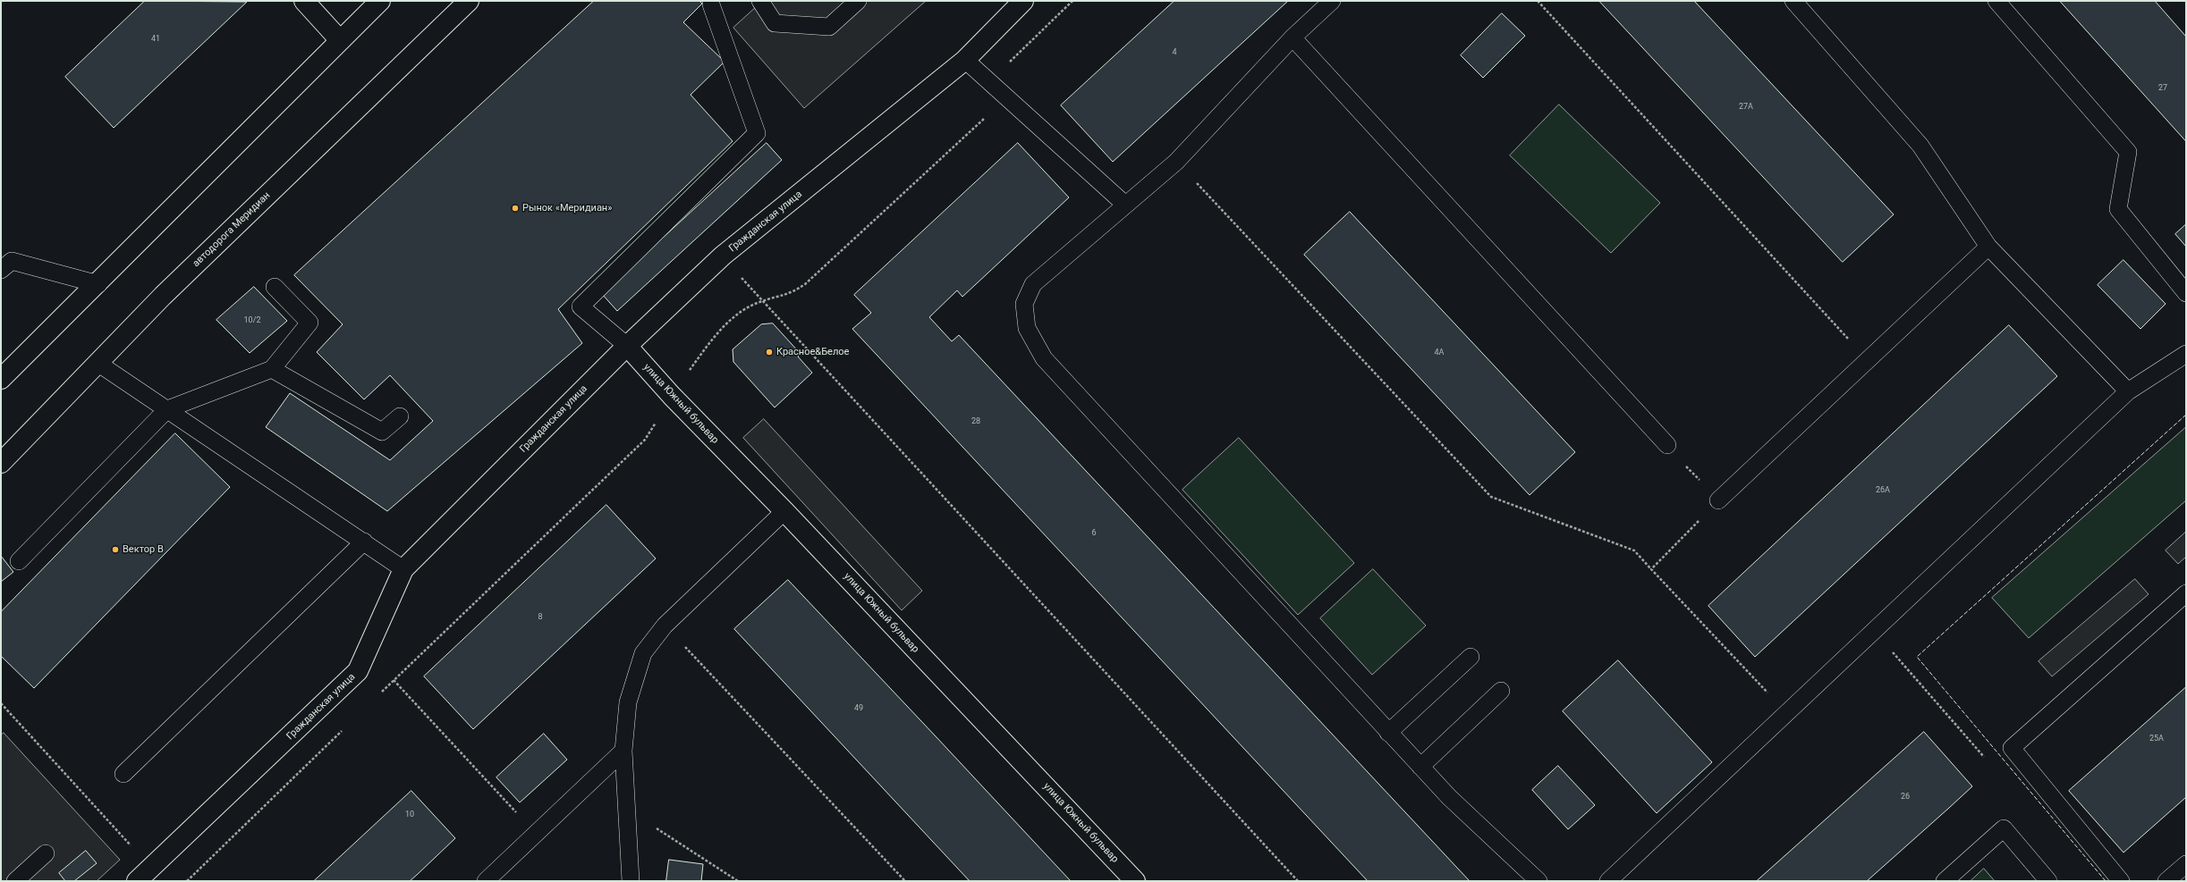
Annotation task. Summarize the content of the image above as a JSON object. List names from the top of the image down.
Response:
{
  "streets": {
    "street": ["Гражданская улица", "автодорога Меридиан", "улица Южный бульвар"]
  },
  "crossings": [
    ["Гражданская улица", "улица Южный бульвар"]
  ],
  "places": ["Рынок «Меридиан»", "Красное&Белое", "Вектор В"],
  "house_numbers": [
    "41",
    "4",
    "27",
    "27А",
    "10/2",
    "4А",
    "28",
    "26А",
    "6",
    "8",
    "49",
    "25А",
    "26",
    "10"
  ]
}
